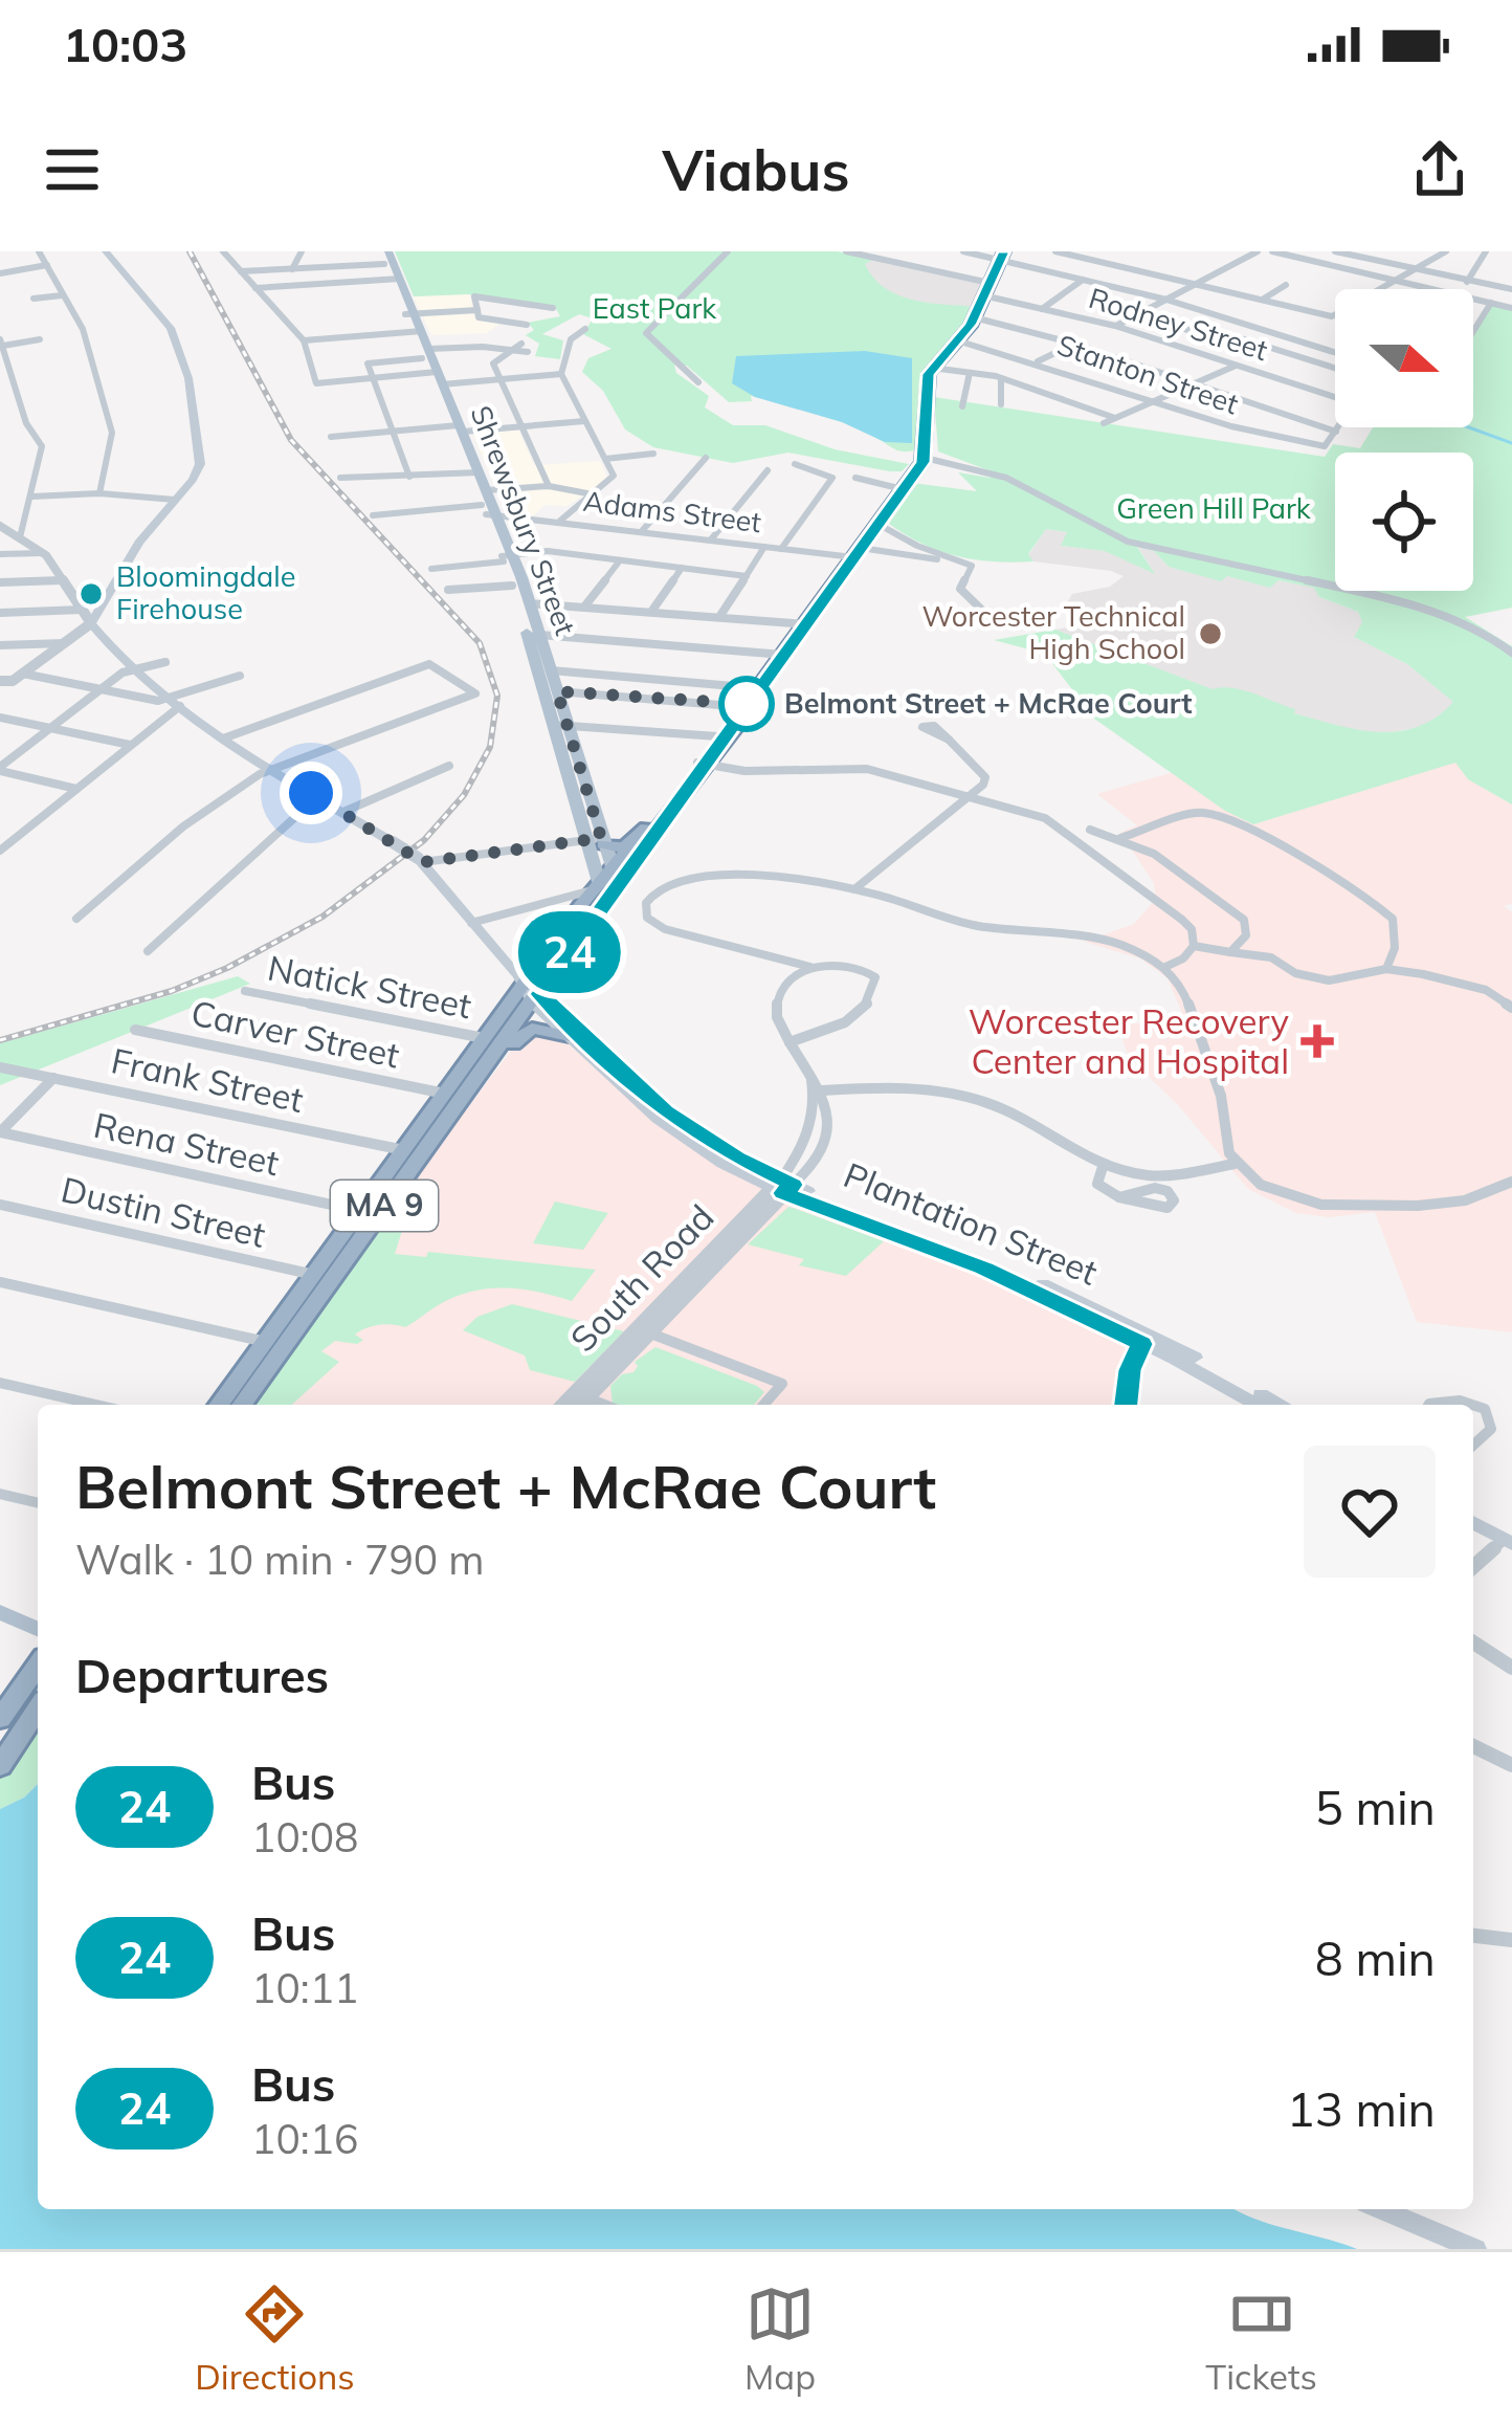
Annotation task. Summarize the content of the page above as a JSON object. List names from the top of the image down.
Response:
{
  "streets": {
    "highway": ["MA 9"],
    "main road": ["Shrewsbury Street", "Plantation Street"],
    "street": [
      "Rodney Street",
      "Stanton Street",
      "Adams Street",
      "Natick Street",
      "Carver Street",
      "Frank Street",
      "Rena Street",
      "Dustin Street",
      "South Road"
    ]
  },
  "crossings": [
    ["Adams Street", "Shrewsbury Street"],
    ["Adams Street", "MA 9"],
    ["Natick Street", "MA 9"],
    ["Carver Street", "MA 9"],
    ["Frank Street", "MA 9"],
    ["Rena Street", "MA 9"],
    ["MA 9", "Dustin Street"],
    ["MA 9", "Plantation Street"],
    ["Plantation Street", "South Road"]
  ],
  "parks": ["East Park", "Green Hill Park"],
  "places": {
    "other": ["Bloomingdale Firehouse", "Worcester Technical High School", "Belmont Street + McRae Court"],
    "health": ["Worcester Recovery Center and Hospital"]
  },
  "lines": ["bus line 24"],
  "north": "right",
  "page": {
    "status": "10:03",
    "header": "Viabus",
    "on_map": "24",
    "heading": [
      ["Belmont Street + McRae Court", "Walk · 10 min · 790 m"],
      "Departures"
    ],
    "list": [
      {
        "mark": "24",
        "name": "Bus",
        "note": "10:08",
        "value": "5 min"
      },
      {
        "mark": "24",
        "name": "Bus",
        "note": "10:11",
        "value": "8 min"
      },
      {
        "mark": "24",
        "name": "Bus",
        "note": "10:16",
        "value": "13 min"
      }
    ],
    "tabs": ["Directions", "Map", "Tickets"]
  }
}
